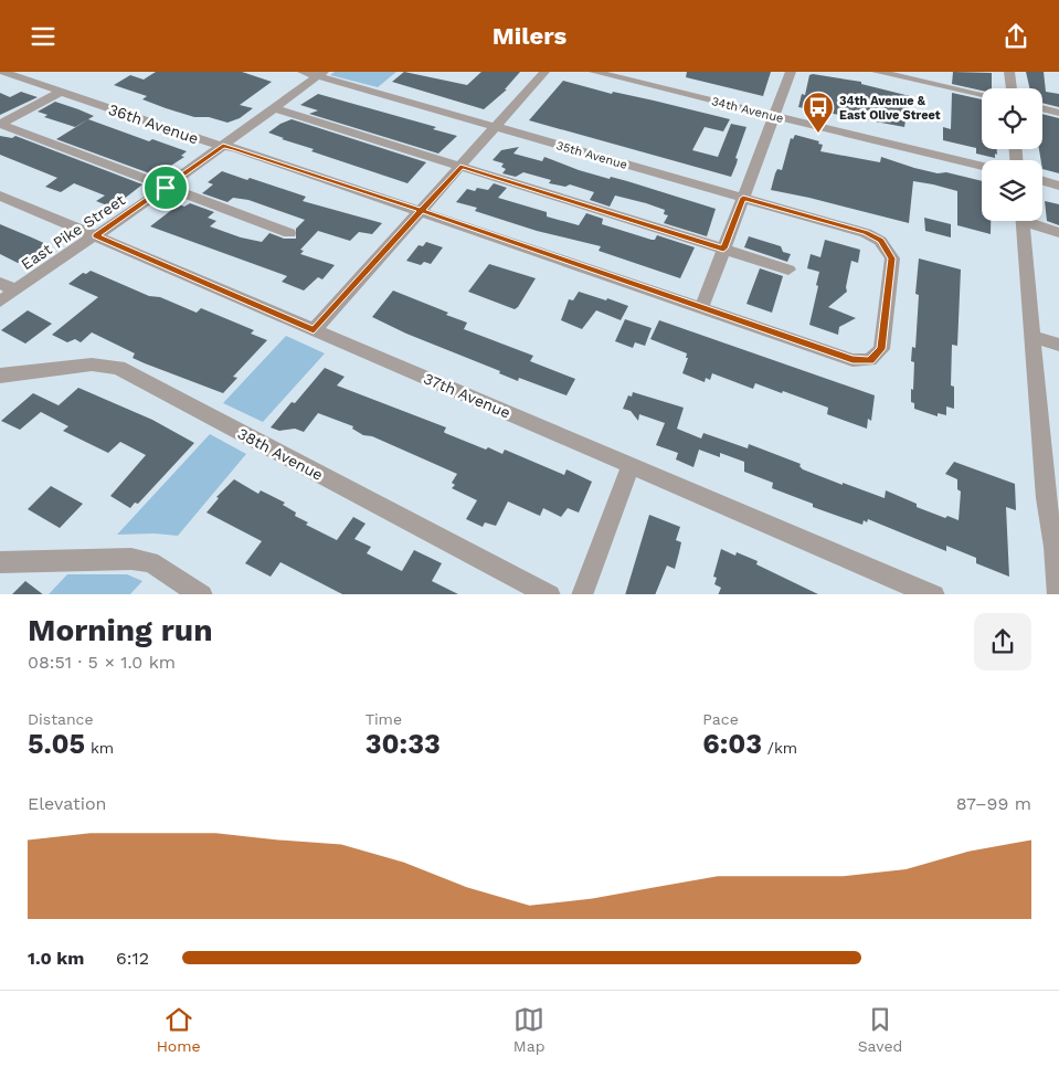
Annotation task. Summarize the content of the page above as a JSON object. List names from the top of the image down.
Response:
{
  "streets": {
    "street": [
      "34th Avenue",
      "36th Avenue",
      "35th Avenue",
      "East Pike Street",
      "37th Avenue",
      "38th Avenue"
    ]
  },
  "crossings": [
    ["36th Avenue", "35th Avenue"],
    ["36th Avenue", "East Pike Street"],
    ["35th Avenue", "East Pike Street"],
    ["East Pike Street", "37th Avenue"]
  ],
  "places": {
    "bus stop": ["34th Avenue & East Olive Street"]
  },
  "page": {
    "header": "Milers",
    "heading": ["Morning run", "08:51 · 5 × 1.0 km"],
    "stats": [
      ["Distance", "5.05 km"],
      ["Time", "30:33"],
      ["Pace", "6:03 /km"]
    ],
    "chart": ["Elevation", "87–99 m"],
    "list": [
      {
        "name": "1.0 km",
        "note": "6:12"
      }
    ],
    "tabs": ["Home", "Map", "Saved"]
  }
}
